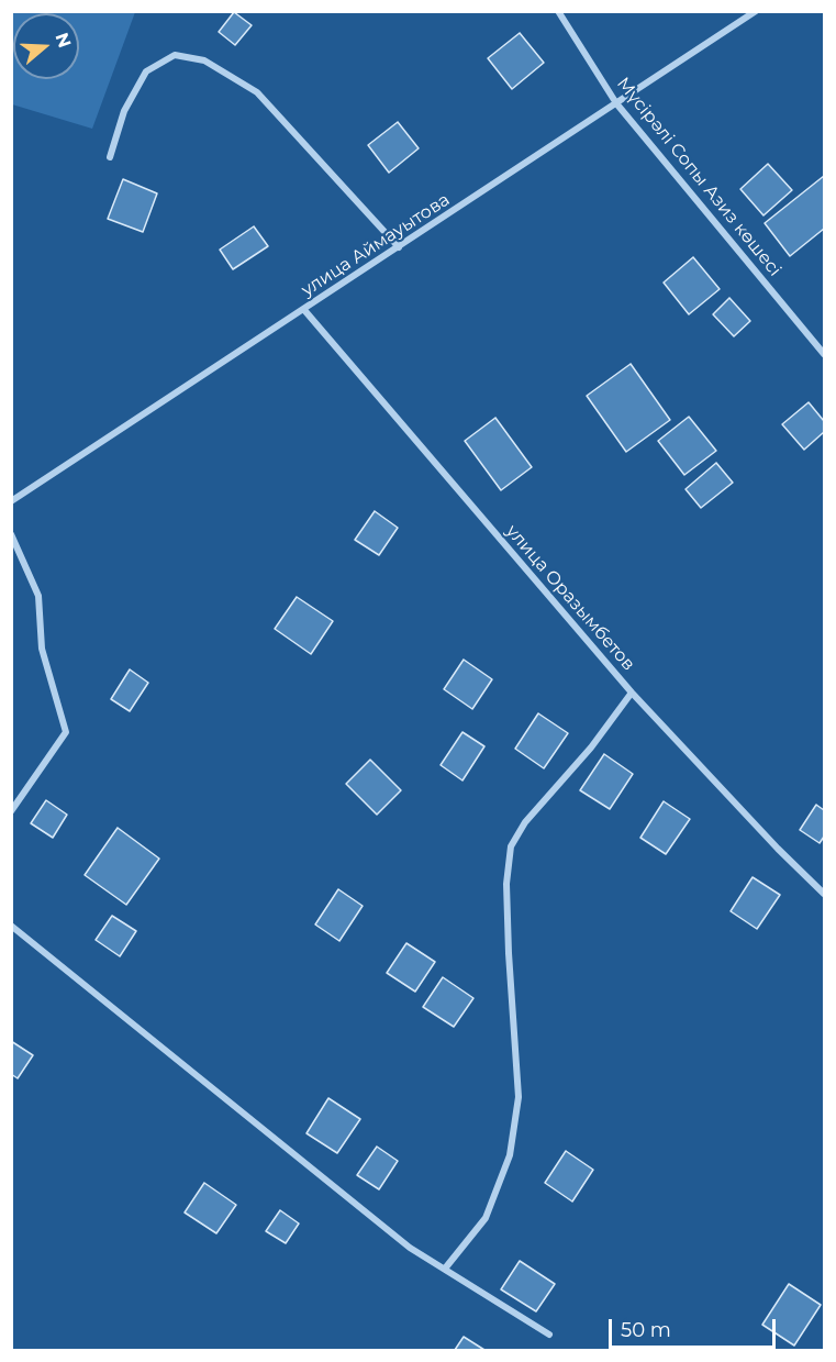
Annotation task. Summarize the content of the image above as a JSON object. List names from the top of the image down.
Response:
{
  "streets": {
    "street": ["Мүсірәлі Сопы Азиз көшесі", "улица Аймауытова", "улица Оразымбетов"]
  },
  "crossings": [
    ["Мүсірәлі Сопы Азиз көшесі", "улица Аймауытова"],
    ["улица Аймауытова", "улица Оразымбетов"]
  ],
  "scale_bar": "50 m",
  "north": "right"
}
